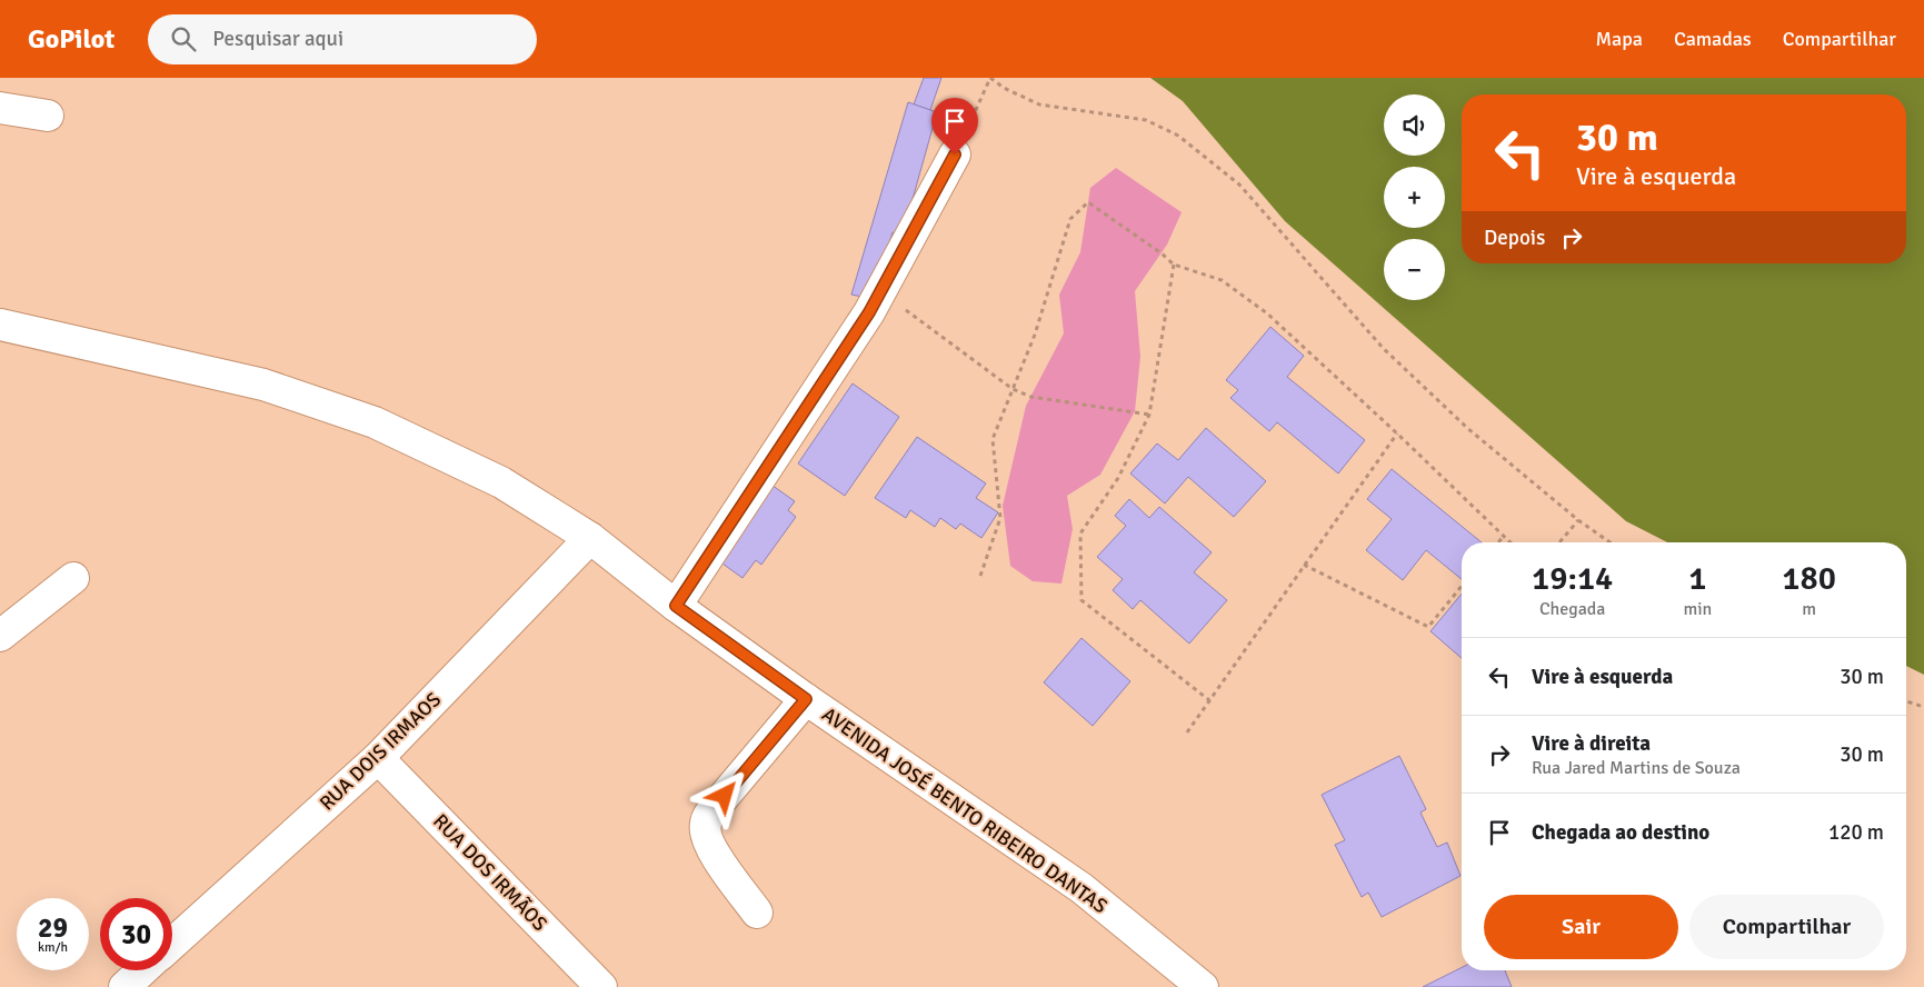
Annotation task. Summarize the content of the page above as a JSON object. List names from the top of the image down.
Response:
{
  "streets": {
    "street": ["RUA DOIS IRMAOS", "AVENIDA JOSÉ BENTO RIBEIRO DANTAS", "RUA DOS IRMÃOS"]
  },
  "crossings": [
    ["RUA DOIS IRMAOS", "AVENIDA JOSÉ BENTO RIBEIRO DANTAS"],
    ["RUA DOIS IRMAOS", "RUA DOS IRMÃOS"]
  ],
  "page": {
    "header": "GoPilot",
    "search": "Pesquisar aqui",
    "nav": ["Mapa", "Camadas", "Compartilhar"],
    "map_buttons": ["+", "−"],
    "turn": ["30 m", "Vire à esquerda"],
    "then": "Depois",
    "eta": [
      "19:14",
      "Chegada",
      "1",
      "min",
      "180",
      "m"
    ],
    "list": [
      {
        "name": "Vire à esquerda",
        "value": "30 m"
      },
      {
        "name": "Vire à direita",
        "note": "Rua Jared Martins de Souza",
        "value": "30 m"
      },
      {
        "name": "Chegada ao destino",
        "value": "120 m"
      }
    ],
    "buttons": ["Sair", "Compartilhar"],
    "speed": "29 km/h",
    "limit": "30"
  }
}
